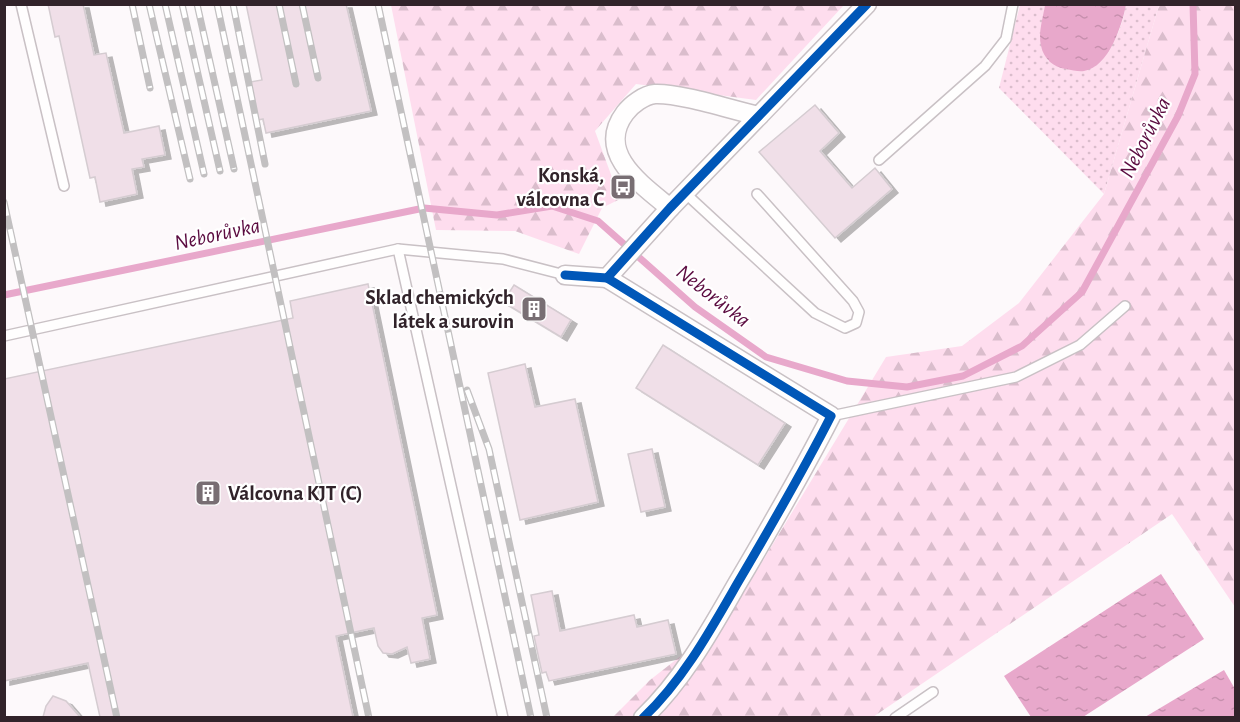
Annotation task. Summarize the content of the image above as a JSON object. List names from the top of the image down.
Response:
{
  "water": ["Neborůvka"],
  "places": {
    "bus stop": ["Konská, válcovna C"],
    "building": ["Sklad chemických látek a surovin", "Válcovna KJT (C)"]
  }
}
